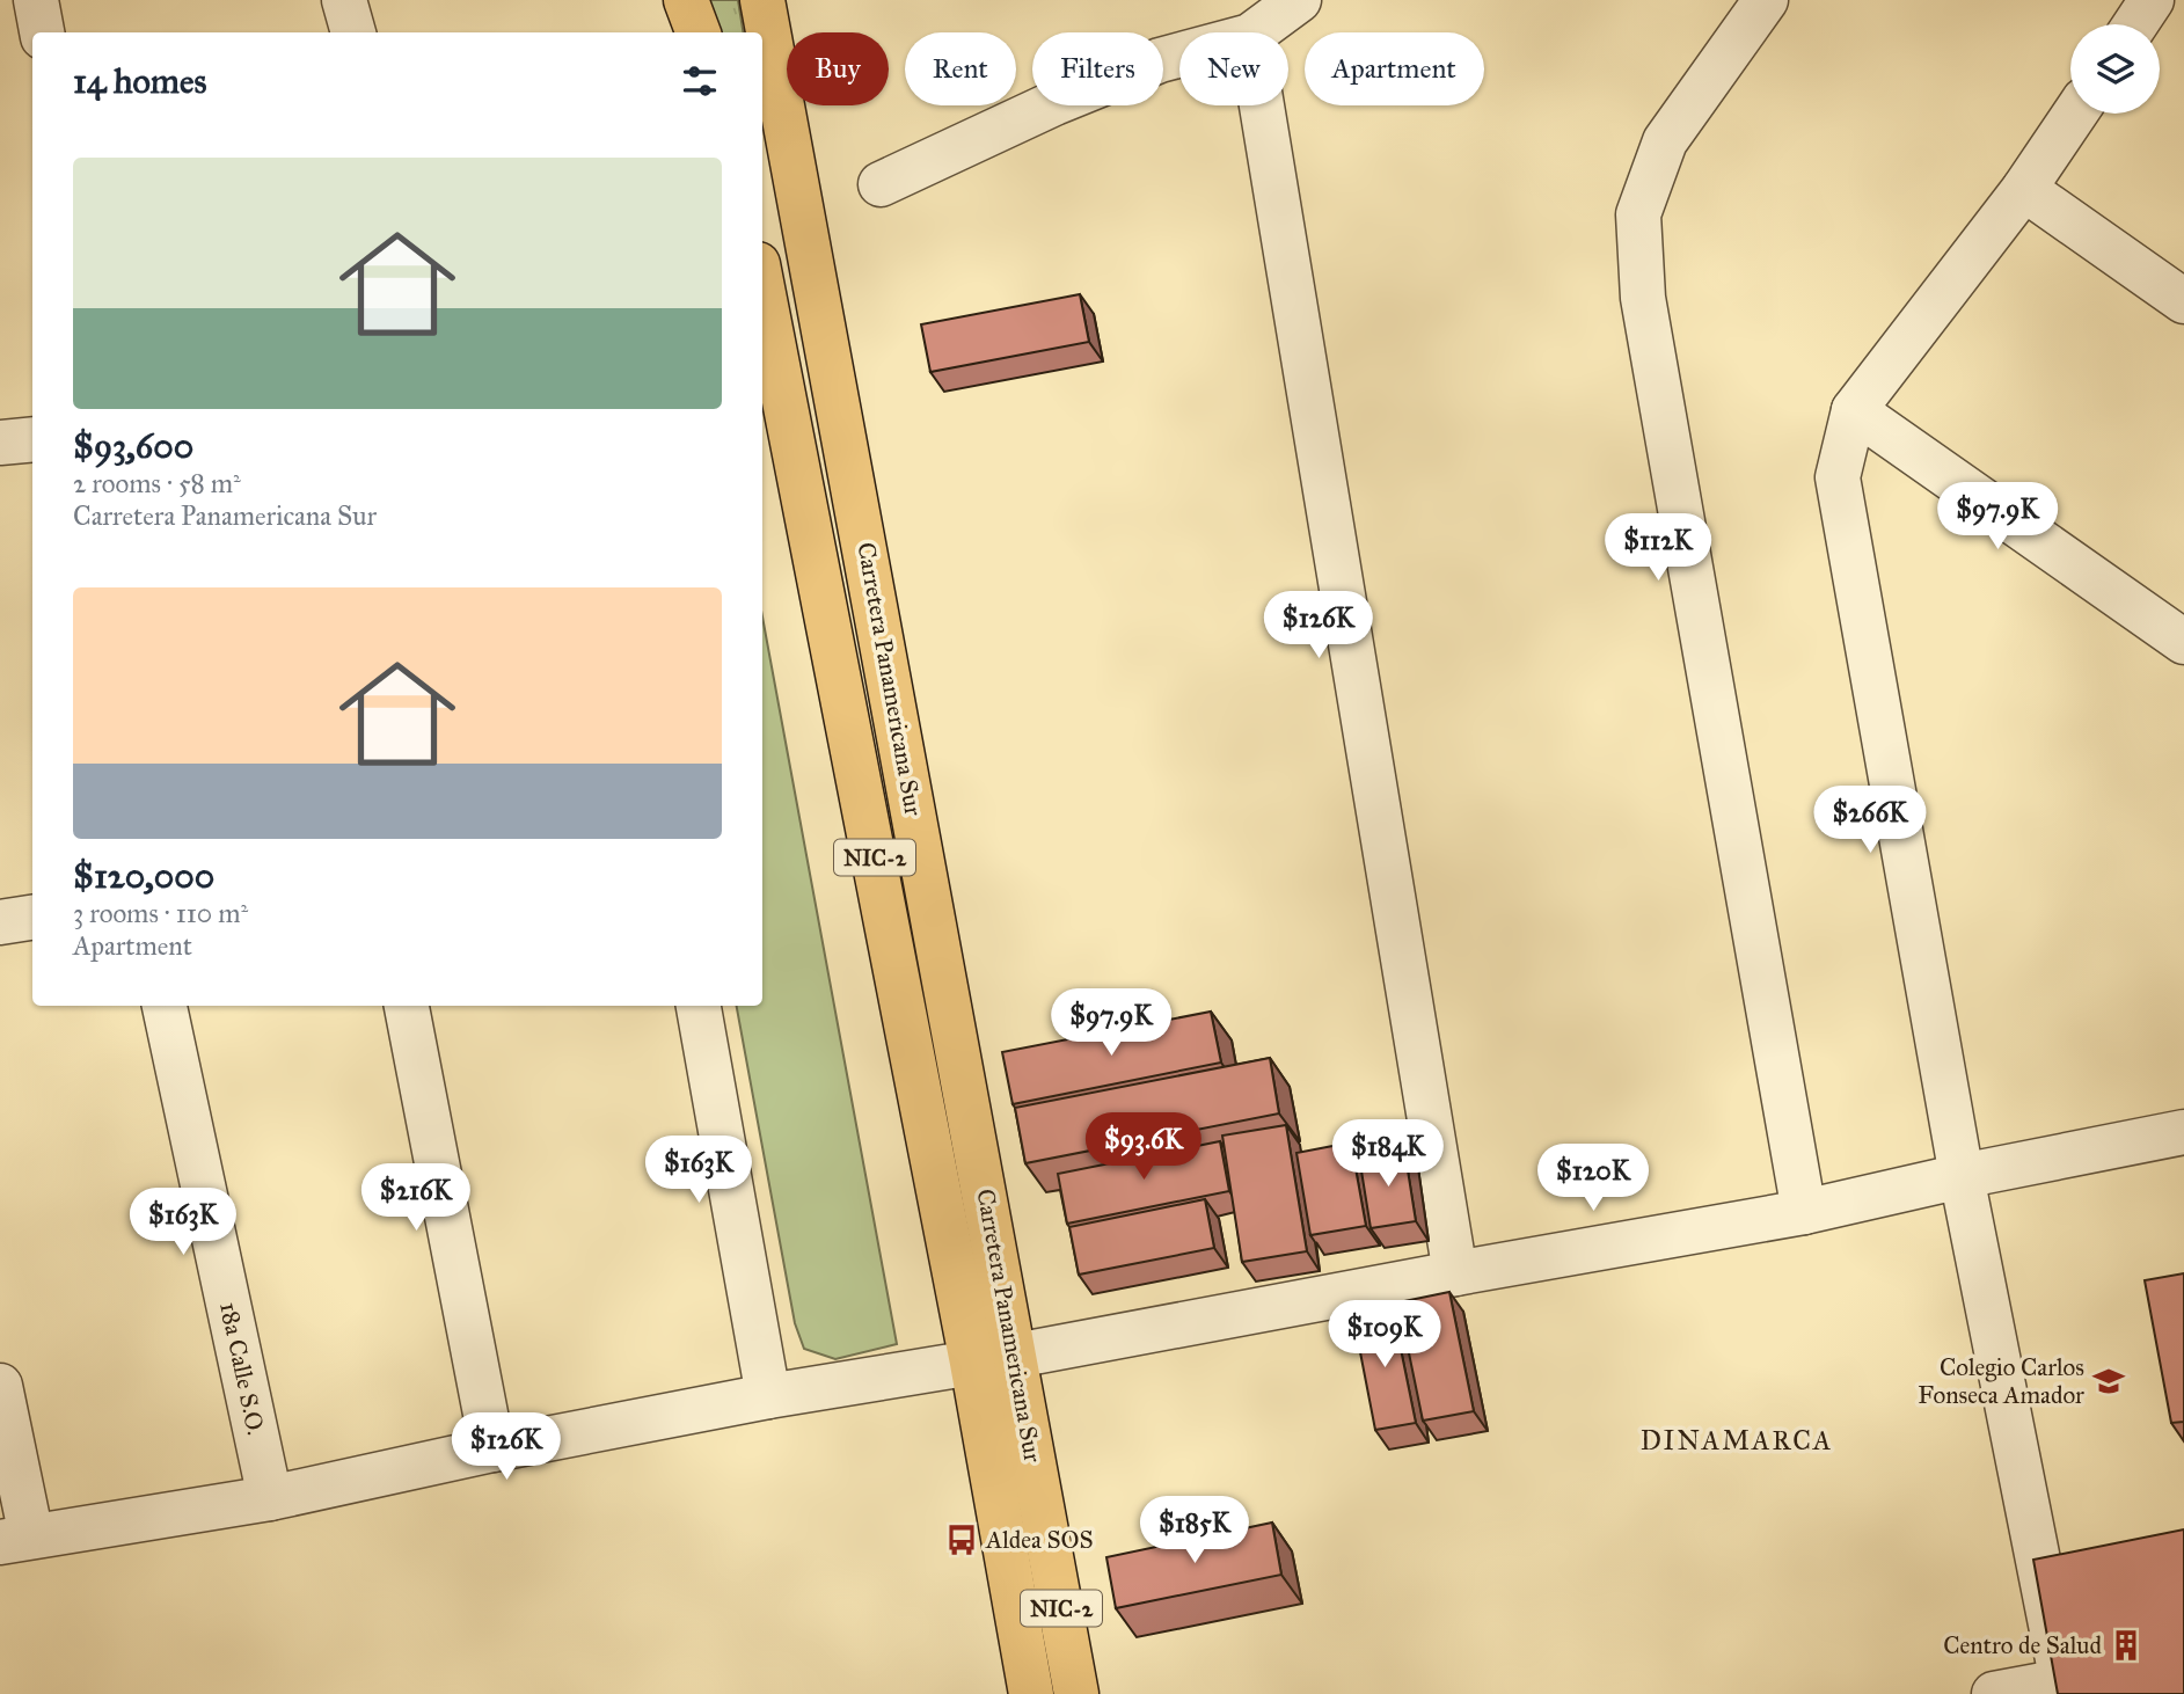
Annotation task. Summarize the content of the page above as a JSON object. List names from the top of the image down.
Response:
{
  "streets": {
    "highway": ["Carretera Panamericana Sur", "NIC-2"],
    "street": ["18a Calle S.O."]
  },
  "districts": ["DINAMARCA"],
  "places": {
    "school or university": ["Colegio Carlos Fonseca Amador"],
    "bus stop": ["Aldea SOS"],
    "building": ["Centro de Salud"]
  },
  "page": {
    "chip": [
      "Buy",
      "Rent",
      "Filters",
      "New",
      "Apartment"
    ],
    "heading": "14 homes",
    "list": [
      {
        "name": "$93,600",
        "note": "2 rooms · 58 m² · Carretera Panamericana Sur"
      },
      {
        "name": "$120,000",
        "note": "3 rooms · 110 m² · Apartment"
      }
    ],
    "price": [
      "$97.9K",
      "$112K",
      "$126K",
      "$266K",
      "$97.9K",
      "$93.6K",
      "$184K",
      "$163K",
      "$120K",
      "$216K",
      "$163K",
      "$109K",
      "$126K",
      "$185K"
    ]
  }
}
